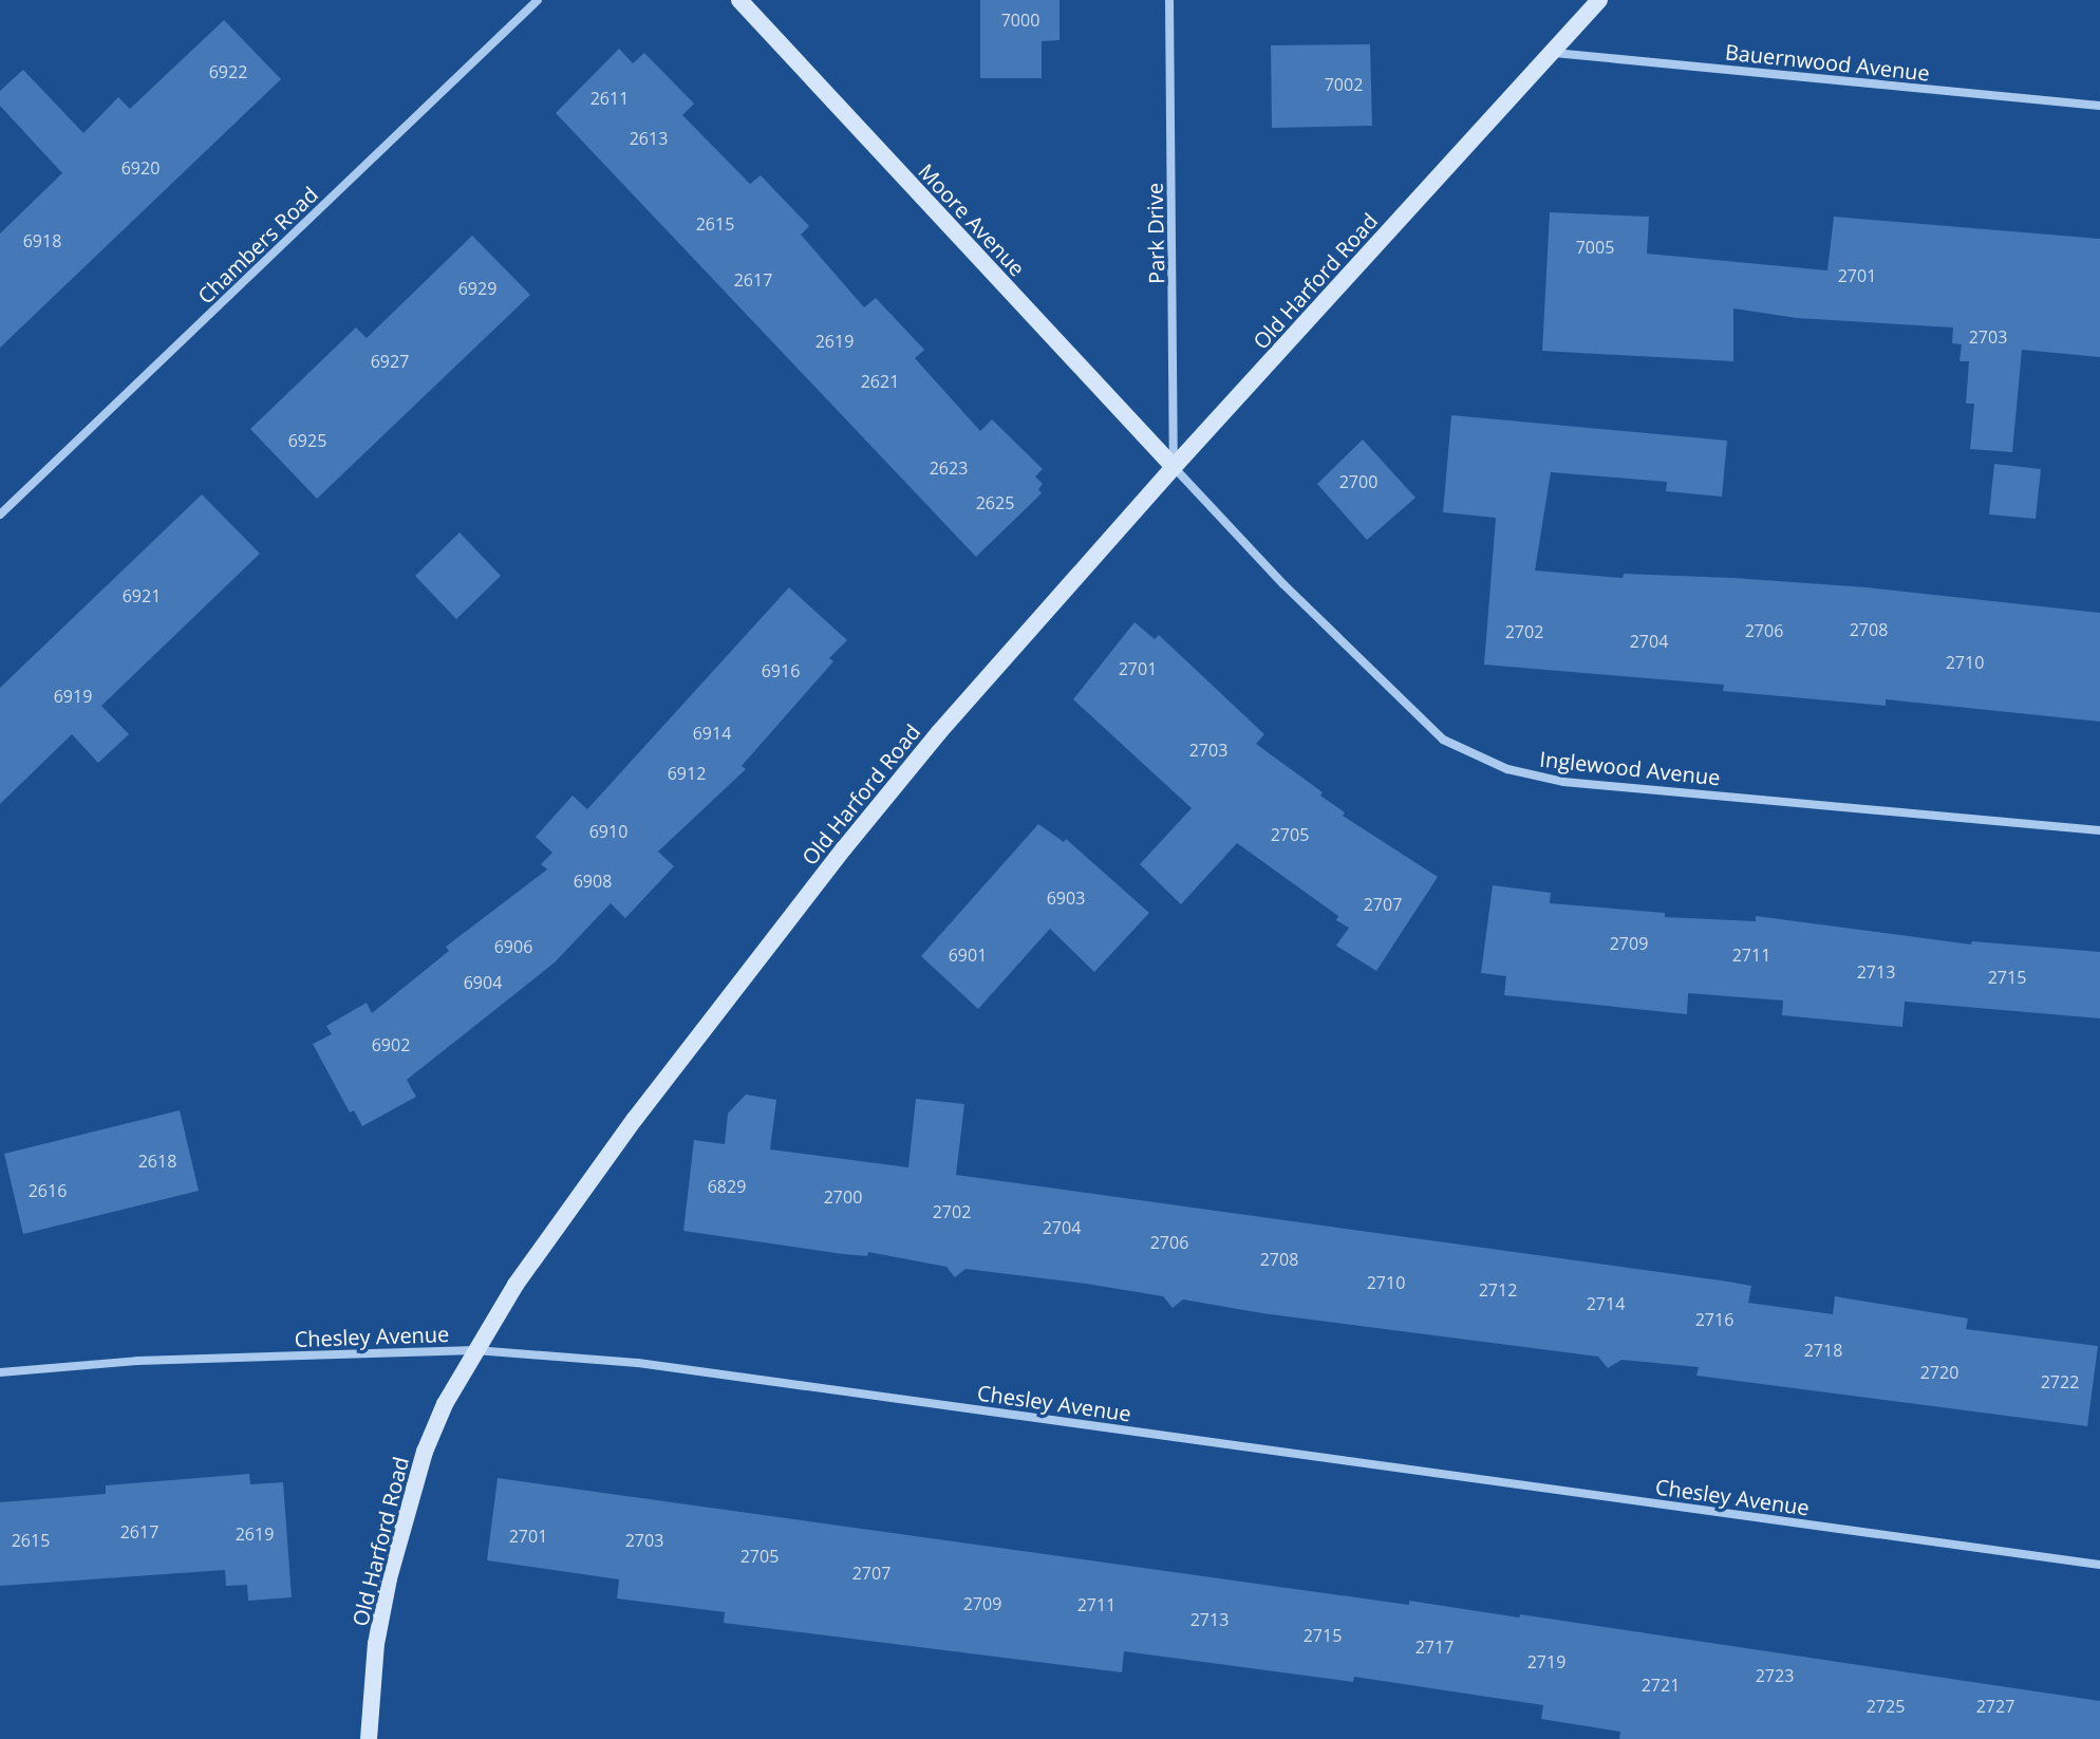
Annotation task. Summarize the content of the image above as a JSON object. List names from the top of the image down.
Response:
{
  "streets": {
    "street": [
      "Bauernwood Avenue",
      "Moore Avenue",
      "Park Drive",
      "Chambers Road",
      "Old Harford Road",
      "Inglewood Avenue",
      "Chesley Avenue"
    ]
  },
  "crossings": [
    ["Bauernwood Avenue", "Old Harford Road"],
    ["Moore Avenue", "Park Drive"],
    ["Moore Avenue", "Old Harford Road"],
    ["Moore Avenue", "Inglewood Avenue"],
    ["Park Drive", "Old Harford Road"],
    ["Park Drive", "Inglewood Avenue"],
    ["Old Harford Road", "Inglewood Avenue"],
    ["Old Harford Road", "Chesley Avenue"]
  ],
  "house_numbers": [
    "7000",
    "6922",
    "7002",
    "2611",
    "2613",
    "6920",
    "2615",
    "6918",
    "7005",
    "2701",
    "2617",
    "6929",
    "2703",
    "2619",
    "6927",
    "2621",
    "6925",
    "2623",
    "2700",
    "2625",
    "6921",
    "2708",
    "2706",
    "2702",
    "2704",
    "2710",
    "2701",
    "6916",
    "6919",
    "6914",
    "2703",
    "6912",
    "6910",
    "2705",
    "6908",
    "6903",
    "2707",
    "2709",
    "6906",
    "6901",
    "2711",
    "2713",
    "2715",
    "6904",
    "6902",
    "2618",
    "6829",
    "2616",
    "2700",
    "2702",
    "2704",
    "2706",
    "2708",
    "2710",
    "2712",
    "2714",
    "2716",
    "2718",
    "2720",
    "2722",
    "2617",
    "2619",
    "2701",
    "2615",
    "2703",
    "2705",
    "2707",
    "2709",
    "2711",
    "2713",
    "2715",
    "2717",
    "2719",
    "2723",
    "2721",
    "2725",
    "2727"
  ]
}
